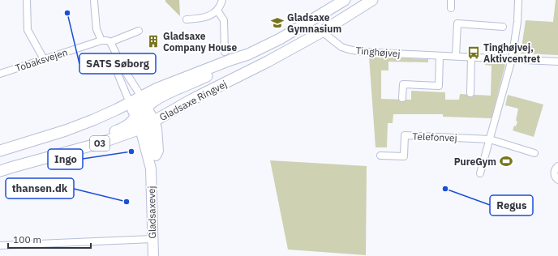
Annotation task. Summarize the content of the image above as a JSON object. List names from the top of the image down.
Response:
{
  "streets": {
    "main road": ["Gladsaxe Ringvej", "O3"],
    "street": [
      "Tinghøjvej",
      "Tobaksvejen",
      "Telefonvej",
      "Gladsaxevej"
    ]
  },
  "crossings": [
    ["Tinghøjvej", "Gladsaxe Ringvej"],
    ["Gladsaxe Ringvej", "Gladsaxevej"]
  ],
  "places": {
    "other": [
      "SATS Søborg",
      "Ingo",
      "Regus",
      "thansen.dk"
    ],
    "school or university": ["Gladsaxe Gymnasium"],
    "building": ["Gladsaxe Company House"],
    "bus stop": ["Tinghøjvej, Aktivcentret"],
    "sports": ["PureGym"]
  },
  "scale_bar": "100 m"
}
